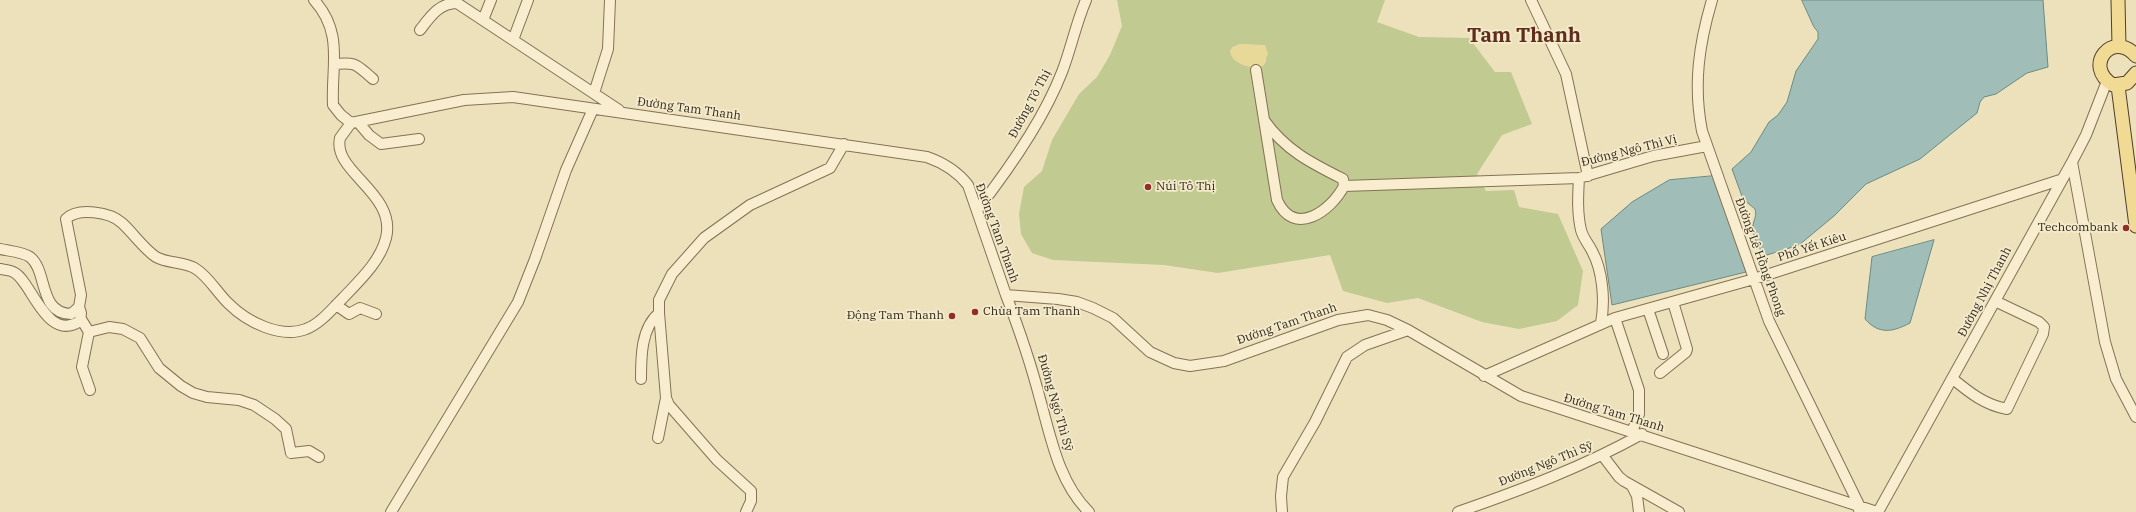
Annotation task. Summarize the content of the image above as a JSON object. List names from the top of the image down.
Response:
{
  "streets": {
    "street": [
      "Đường Tô Thị",
      "Đường Tam Thanh",
      "Đường Ngô Thì Vị",
      "Phố Yết Kiêu",
      "Đường Lê Hồng Phong",
      "Đường Nhị Thanh",
      "Đường Ngô Thì Sỹ"
    ]
  },
  "crossings": [
    ["Đường Tô Thị", "Đường Tam Thanh"],
    ["Đường Tam Thanh", "Phố Yết Kiêu"],
    ["Đường Tam Thanh", "Đường Lê Hồng Phong"],
    ["Đường Tam Thanh", "Đường Nhị Thanh"],
    ["Đường Tam Thanh", "Đường Ngô Thì Sỹ"],
    ["Đường Ngô Thì Vị", "Đường Lê Hồng Phong"],
    ["Phố Yết Kiêu", "Đường Lê Hồng Phong"],
    ["Phố Yết Kiêu", "Đường Nhị Thanh"]
  ],
  "districts": ["Tam Thanh"],
  "places": [
    "Núi Tô Thị",
    "Techcombank",
    "Chùa Tam Thanh",
    "Động Tam Thanh"
  ]
}
